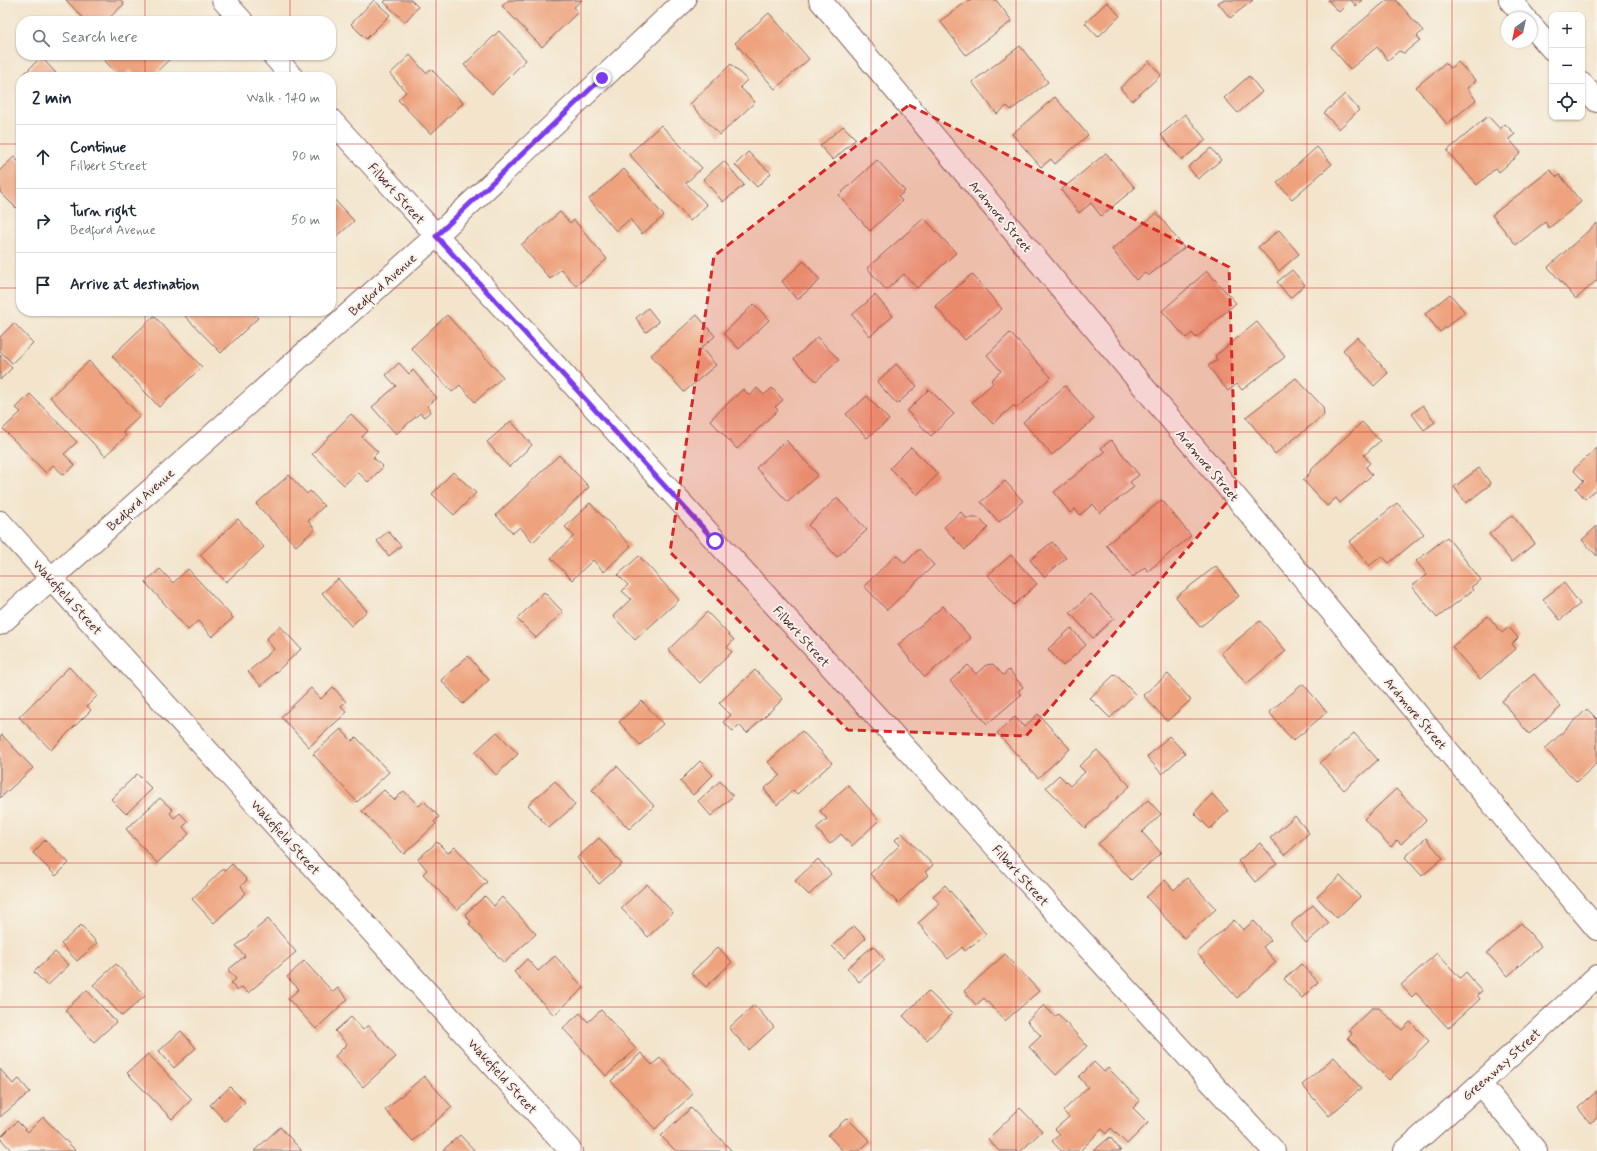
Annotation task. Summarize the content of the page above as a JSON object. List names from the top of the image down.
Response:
{
  "streets": {
    "street": [
      "Filbert Street",
      "Ardmore Street",
      "Bedford Avenue",
      "Wakefield Street",
      "Greenway Street"
    ]
  },
  "crossings": [
    ["Filbert Street", "Bedford Avenue"],
    ["Bedford Avenue", "Wakefield Street"]
  ],
  "north": "bottom left",
  "page": {
    "map_buttons": ["+", "−"],
    "search": "Search here",
    "heading": ["2 min", "Walk · 140 m"],
    "list": [
      ["Continue", "Filbert Street", "90 m"],
      ["Turn right", "Bedford Avenue", "50 m"],
      "Arrive at destination"
    ]
  }
}
